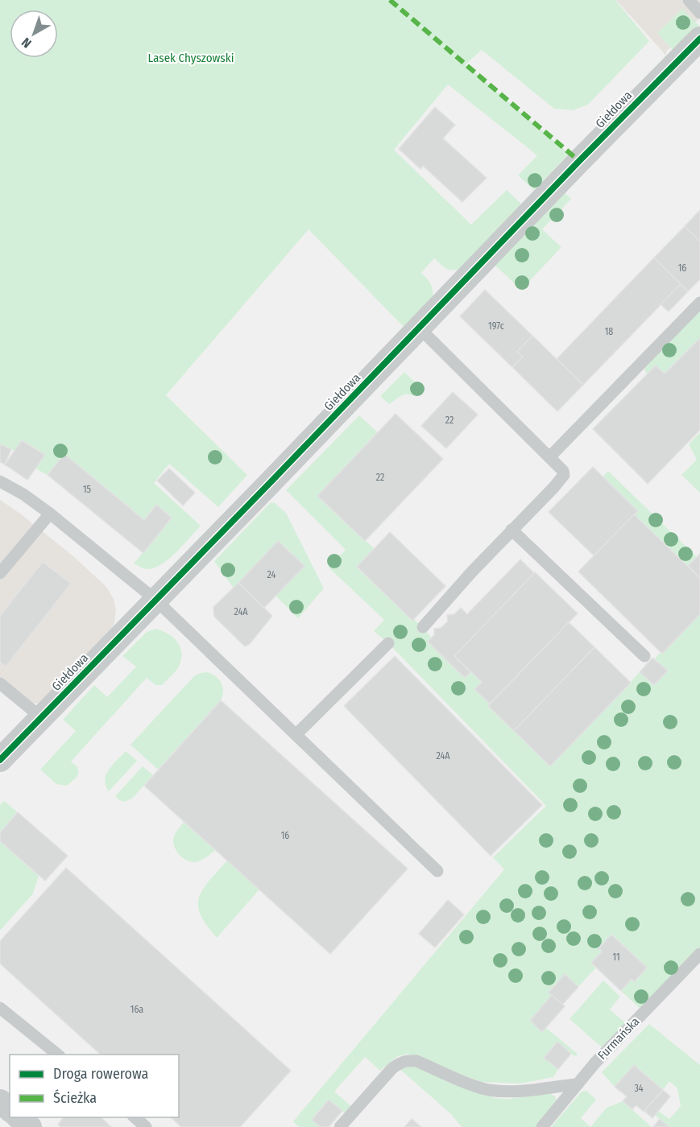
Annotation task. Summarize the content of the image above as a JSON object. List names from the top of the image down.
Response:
{
  "streets": {
    "street": ["Giełdowa"],
    "lane": ["Furmańska"]
  },
  "parks": ["Lasek Chyszowski"],
  "house_numbers": [
    "16",
    "197c",
    "18",
    "22",
    "22",
    "15",
    "24",
    "24A",
    "24A",
    "16",
    "11",
    "16a",
    "34"
  ],
  "legend": ["Droga rowerowa", "Ścieżka"],
  "north": "bottom left"
}
